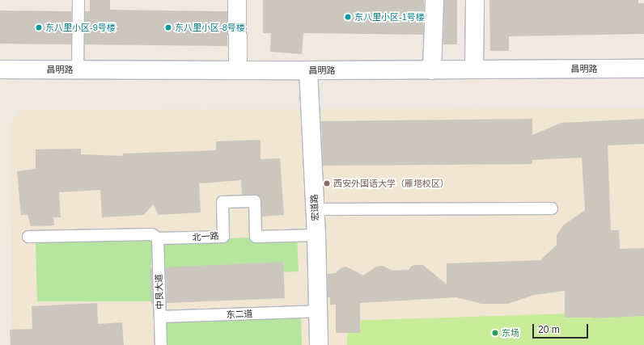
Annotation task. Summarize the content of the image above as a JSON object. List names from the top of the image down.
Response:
{
  "streets": {
    "street": ["昌明路", "宏道路"],
    "lane": ["北一路", "中艮大道", "东二道"]
  },
  "crossings": [
    ["昌明路", "宏道路"],
    ["宏道路", "北一路"],
    ["宏道路", "东二道"],
    ["北一路", "中艮大道"],
    ["中艮大道", "东二道"]
  ],
  "places": [
    "东八里小区-1号楼",
    "东八里小区-9号楼",
    "东八里小区-8号楼",
    "西安外国语大学（雁塔校区）",
    "东场"
  ],
  "scale_bar": "20 m"
}
